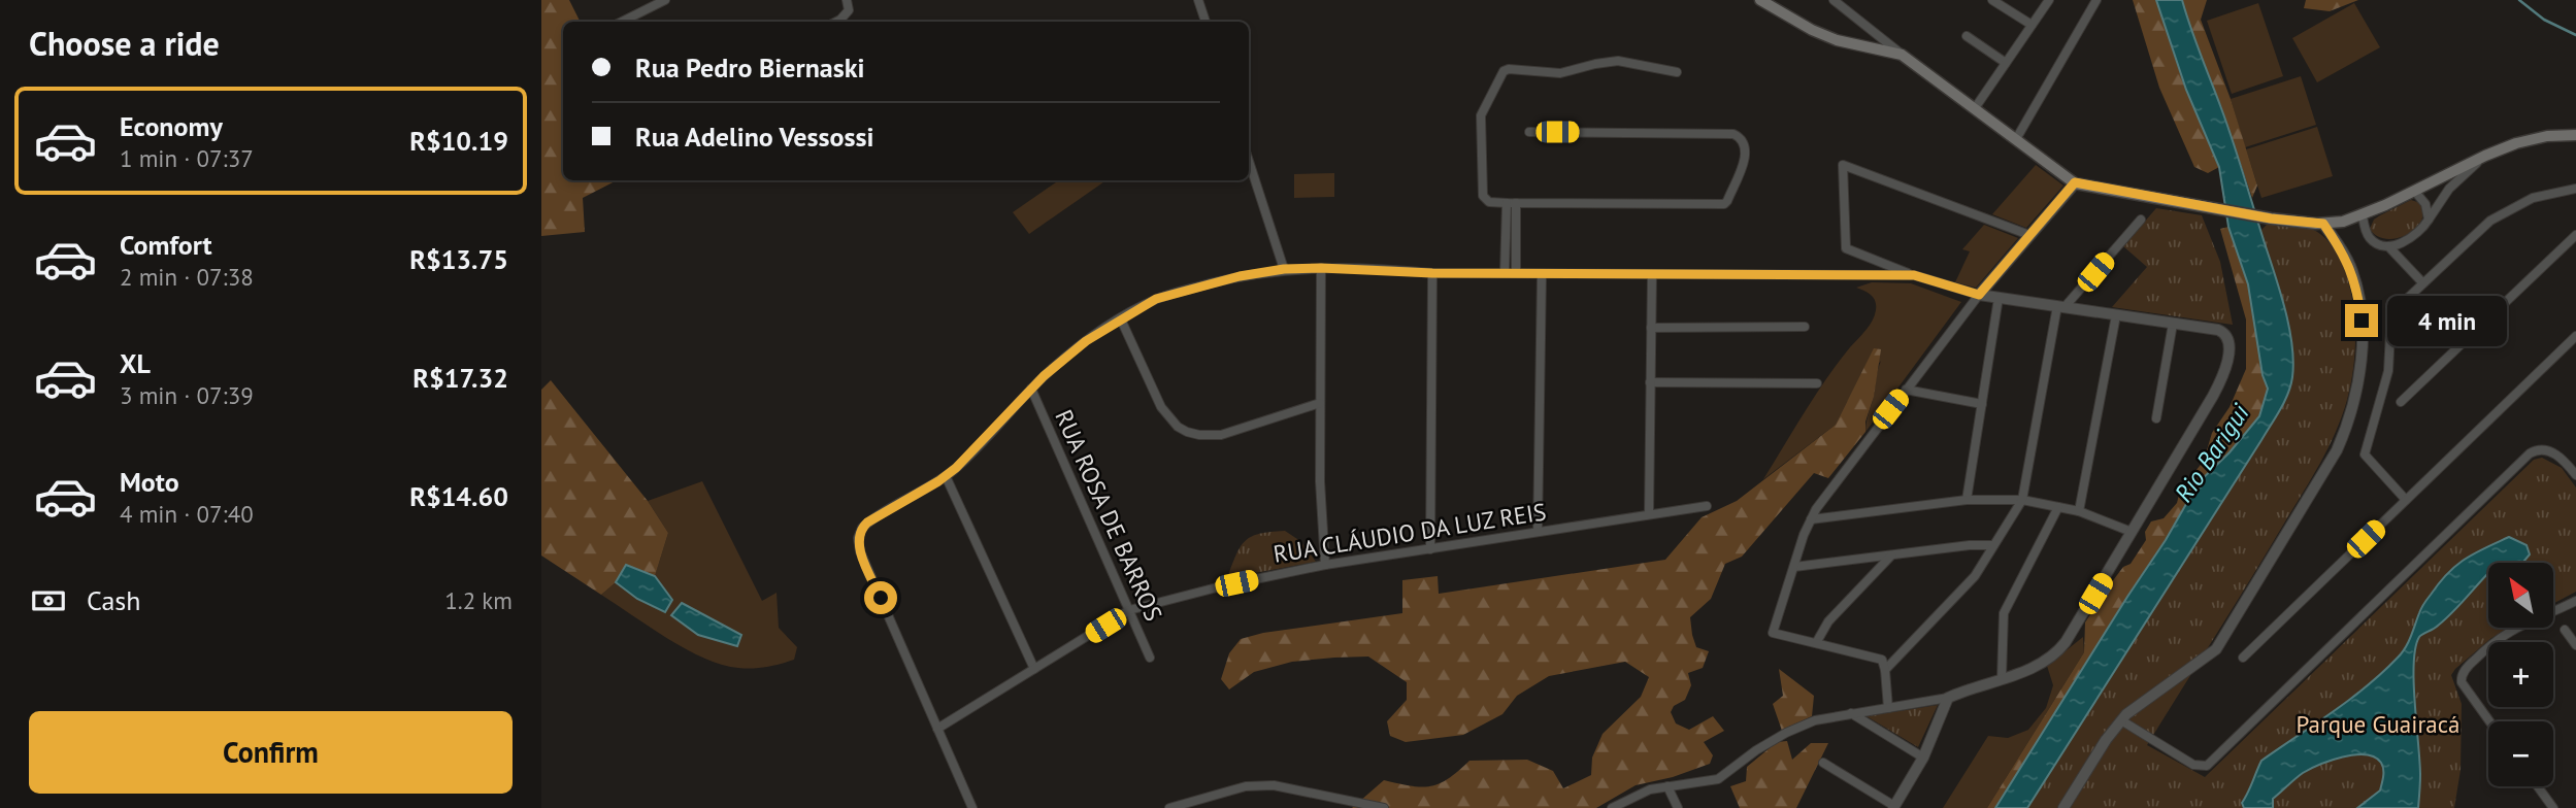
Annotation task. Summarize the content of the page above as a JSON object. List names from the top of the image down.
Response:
{
  "streets": {
    "street": ["RUA ROSA DE BARROS", "RUA CLÁUDIO DA LUZ REIS"]
  },
  "crossings": [
    ["RUA ROSA DE BARROS", "RUA CLÁUDIO DA LUZ REIS"]
  ],
  "water": ["Rio Barigui"],
  "parks": ["Parque Guairacá"],
  "north": "top left",
  "page": {
    "heading": "Choose a ride",
    "banner": ["Rua Pedro Biernaski", "Rua Adelino Vessossi"],
    "list": [
      {
        "name": "Economy",
        "note": "1 min · 07:37",
        "value": "R$10.19"
      },
      {
        "name": "Comfort",
        "note": "2 min · 07:38",
        "value": "R$13.75"
      },
      {
        "name": "XL",
        "note": "3 min · 07:39",
        "value": "R$17.32"
      },
      {
        "name": "Moto",
        "note": "4 min · 07:40",
        "value": "R$14.60"
      }
    ],
    "bubble": "4 min",
    "pay": ["Cash", "1.2 km"],
    "map_buttons": ["+", "−"],
    "buttons": "Confirm"
  }
}
